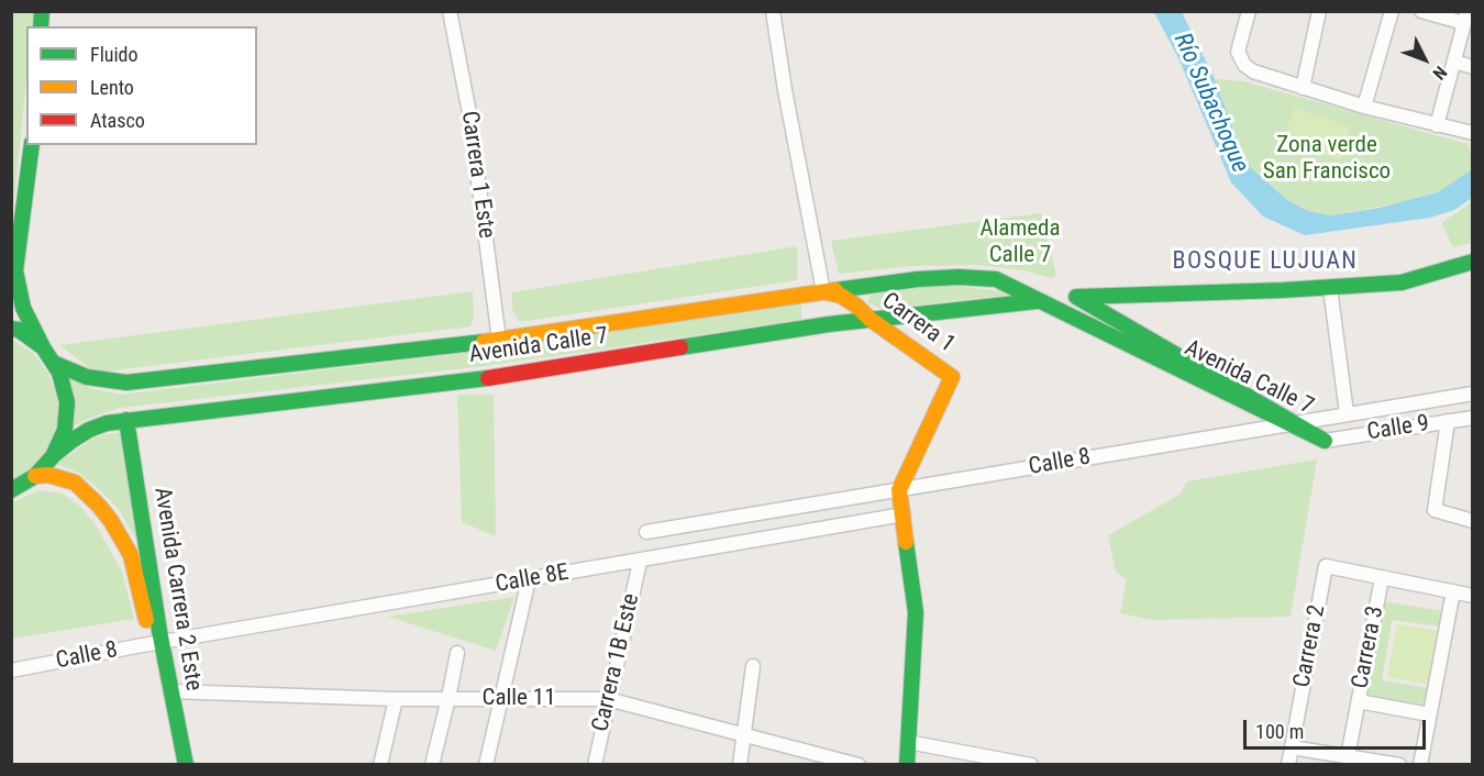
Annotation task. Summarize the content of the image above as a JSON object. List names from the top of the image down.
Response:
{
  "streets": {
    "main road": ["Carrera 1", "Avenida Calle 7", "Avenida Carrera 2 Este"],
    "street": [
      "Carrera 1 Este",
      "Calle 9",
      "Calle 8",
      "Calle 8E",
      "Carrera 2",
      "Carrera 3",
      "Carrera 1B Este",
      "Calle 11"
    ]
  },
  "crossings": [
    ["Carrera 1 Este", "Avenida Calle 7"],
    ["Carrera 1", "Avenida Calle 7"],
    ["Carrera 1", "Calle 8"],
    ["Avenida Calle 7", "Calle 9"],
    ["Avenida Calle 7", "Avenida Carrera 2 Este"],
    ["Calle 8", "Calle 8E"],
    ["Calle 8", "Avenida Carrera 2 Este"],
    ["Calle 8E", "Avenida Carrera 2 Este"],
    ["Calle 8E", "Carrera 1B Este"],
    ["Avenida Carrera 2 Este", "Calle 11"],
    ["Carrera 2", "Carrera 3"],
    ["Carrera 1B Este", "Calle 11"]
  ],
  "districts": ["BOSQUE LUJUAN"],
  "water": ["Río Subachoque"],
  "parks": ["Zona verde San Francisco", "Alameda Calle 7"],
  "legend": ["Fluido", "Lento", "Atasco"],
  "scale_bar": "100 m",
  "north": "bottom right"
}
